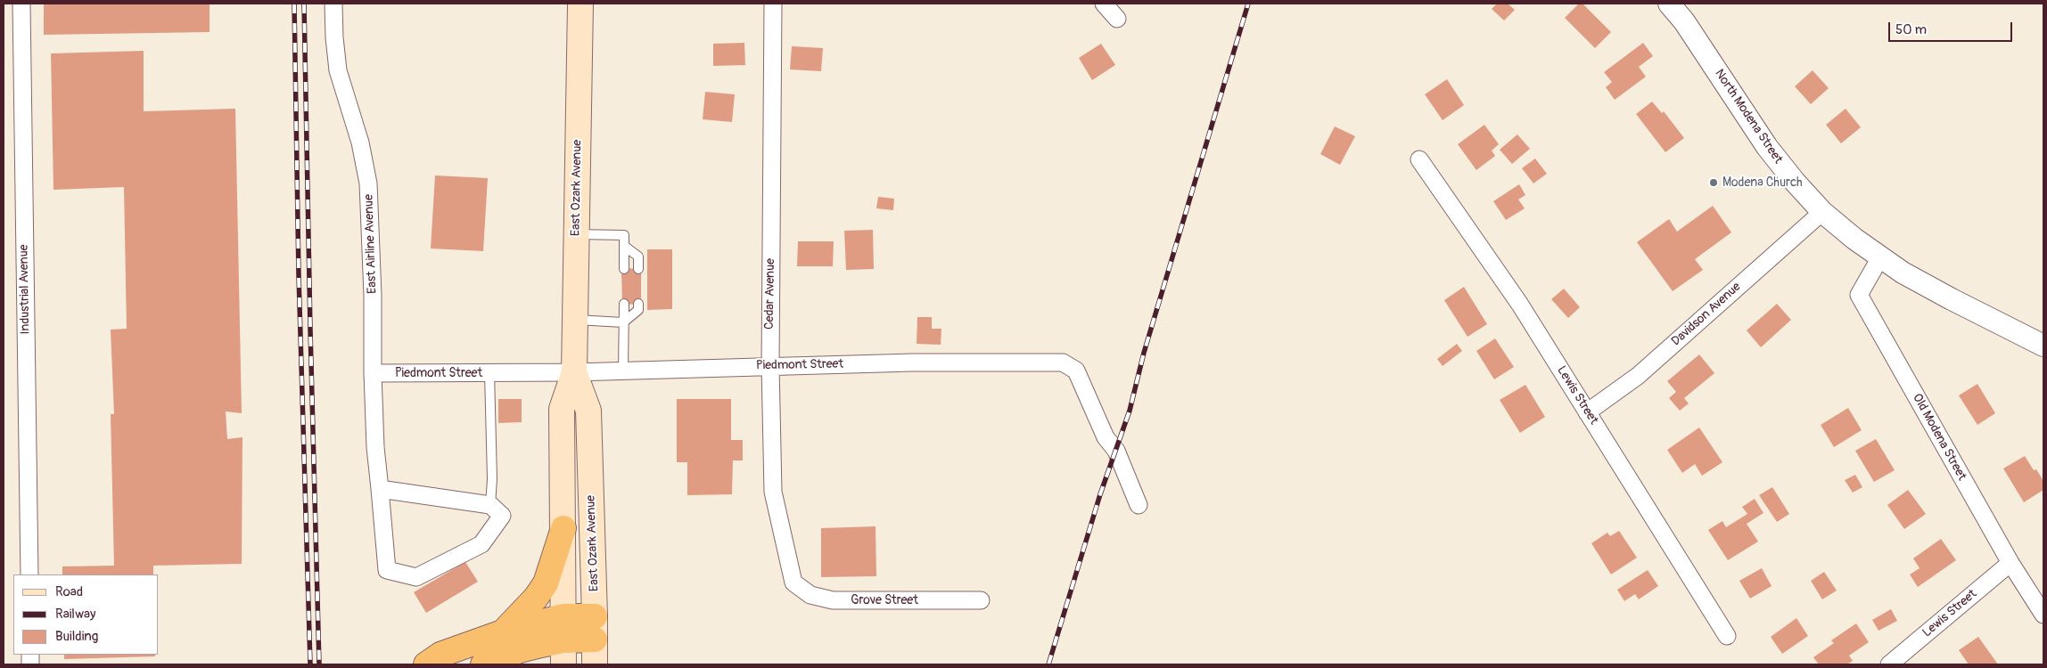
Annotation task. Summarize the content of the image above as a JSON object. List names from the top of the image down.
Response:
{
  "streets": {
    "main road": ["East Ozark Avenue"],
    "street": [
      "North Modena Street",
      "East Airline Avenue",
      "Industrial Avenue",
      "Cedar Avenue",
      "Davidson Avenue",
      "Piedmont Street",
      "Lewis Street",
      "Old Modena Street",
      "Grove Street"
    ]
  },
  "crossings": [
    ["North Modena Street", "Davidson Avenue"],
    ["North Modena Street", "Old Modena Street"],
    ["East Ozark Avenue", "Piedmont Street"],
    ["East Airline Avenue", "Piedmont Street"],
    ["Cedar Avenue", "Piedmont Street"],
    ["Cedar Avenue", "Grove Street"],
    ["Davidson Avenue", "Lewis Street"],
    ["Lewis Street", "Old Modena Street"]
  ],
  "places": ["Modena Church"],
  "legend": ["Road", "Railway", "Building"],
  "scale_bar": "50 m"
}
